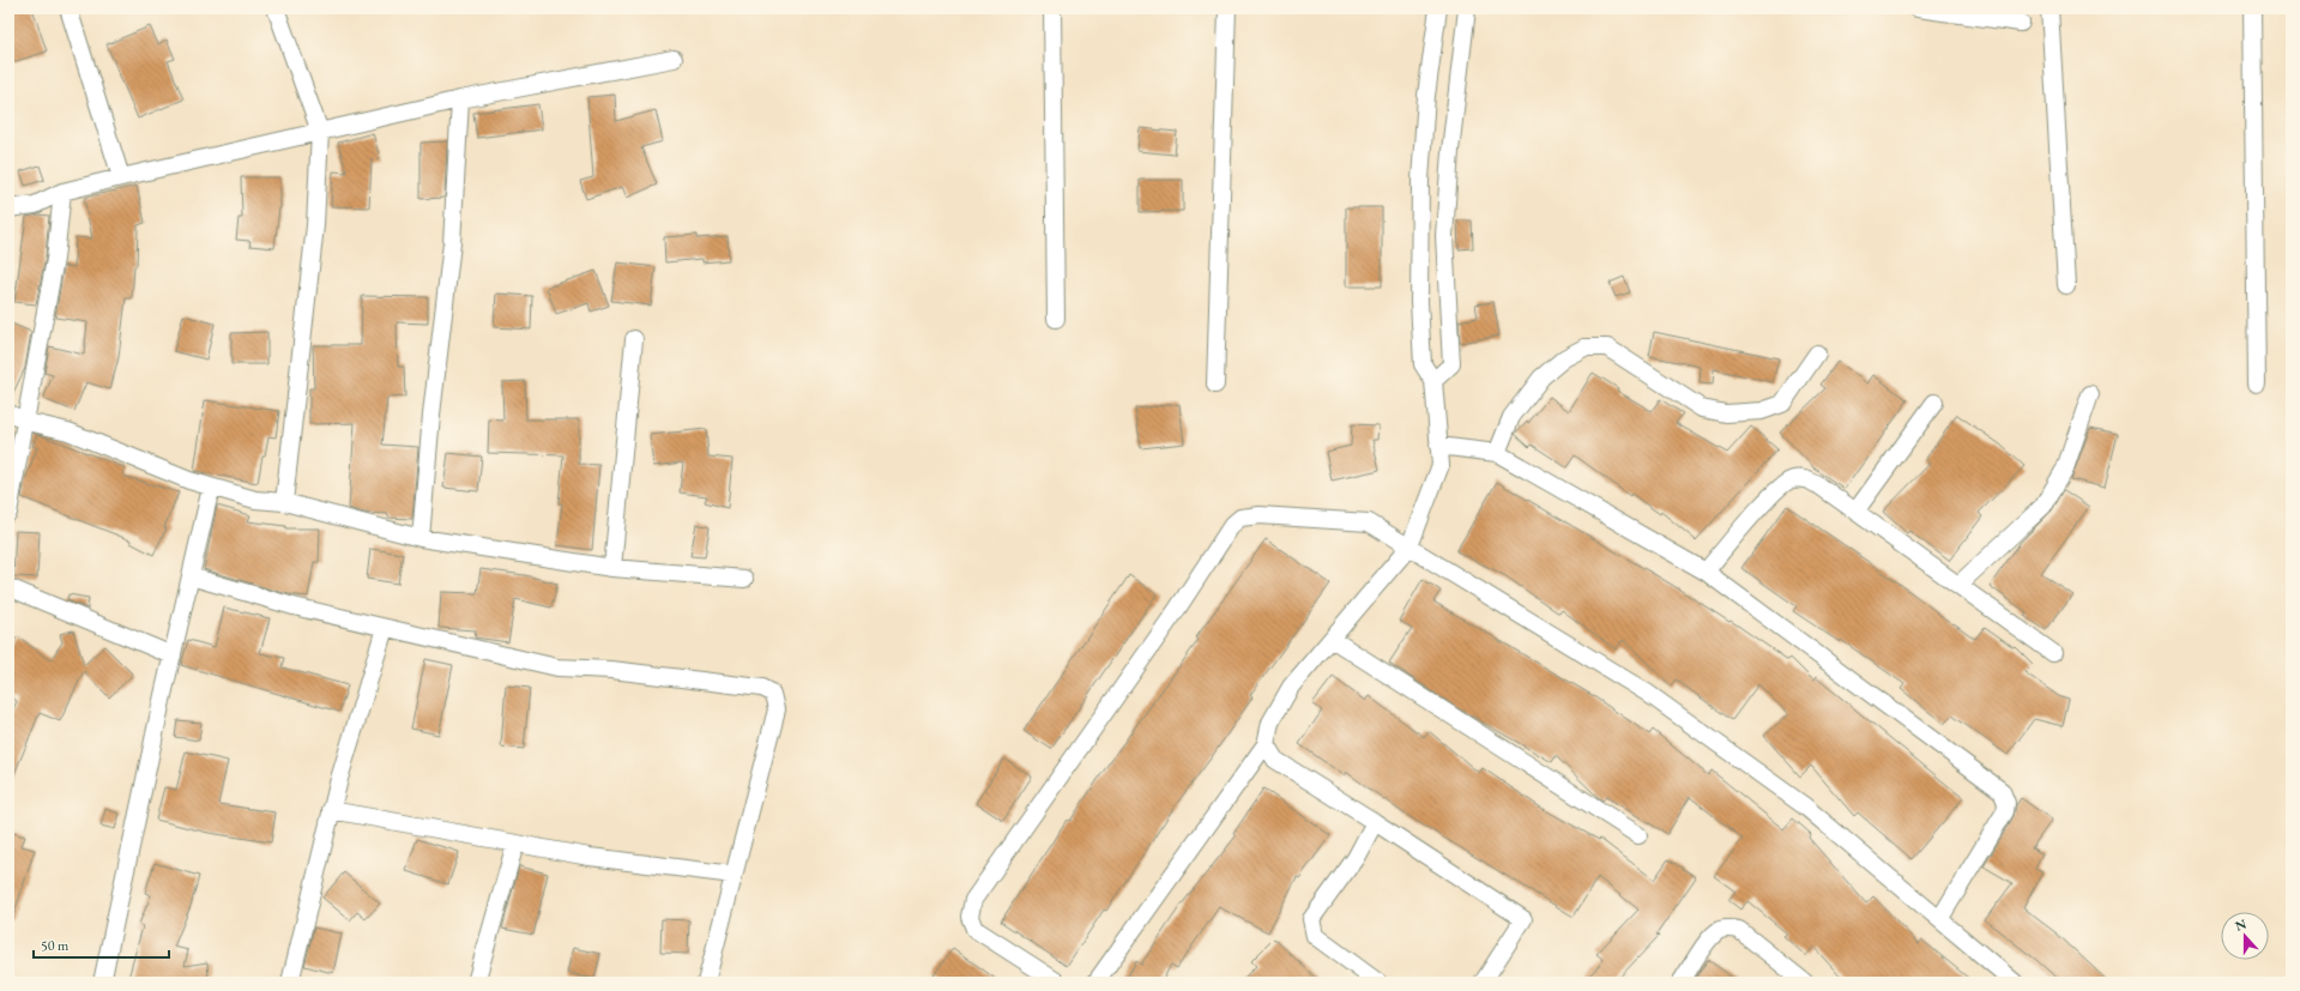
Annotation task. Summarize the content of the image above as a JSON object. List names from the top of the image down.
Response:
{
  "scale_bar": "50 m",
  "north": "top"
}
